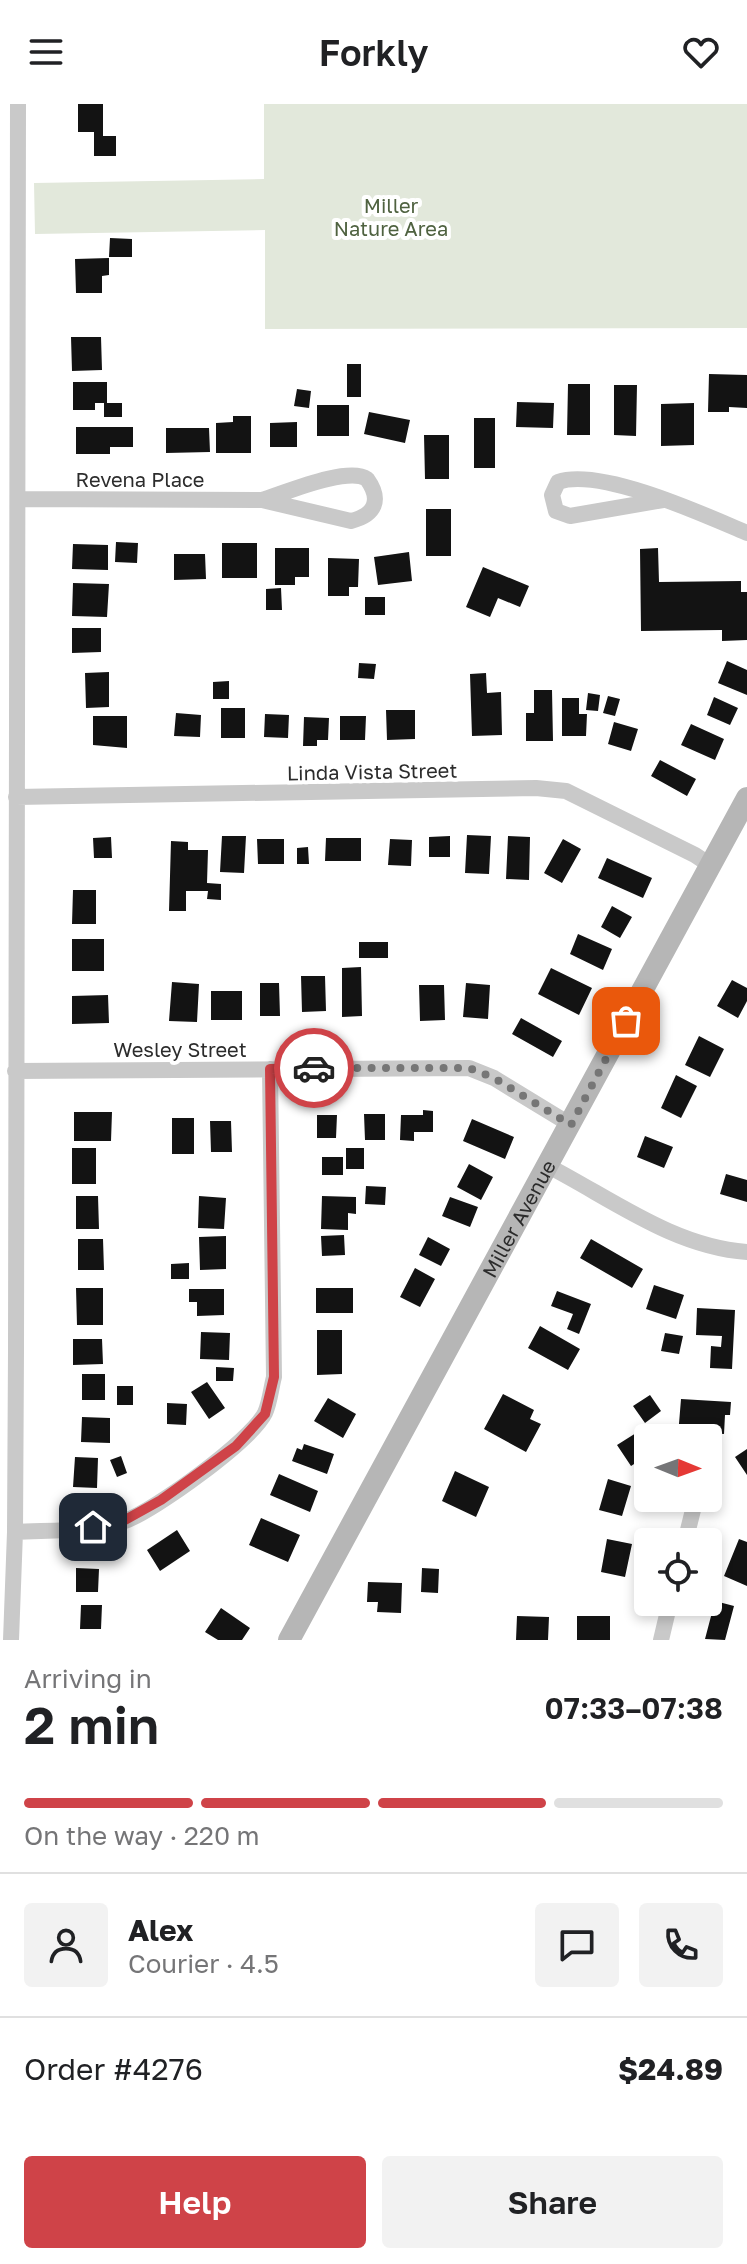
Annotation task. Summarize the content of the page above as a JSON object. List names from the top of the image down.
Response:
{
  "streets": {
    "main road": ["Miller Avenue"],
    "street": ["Revena Place", "Linda Vista Street", "Wesley Street"]
  },
  "crossings": [
    ["Linda Vista Street", "Miller Avenue"],
    ["Wesley Street", "Miller Avenue"]
  ],
  "parks": ["Miller Nature Area"],
  "north": "right",
  "page": {
    "header": "Forkly",
    "heading": ["2 min", "Arriving in", "07:33–07:38"],
    "panel": [
      "Alex",
      "Courier · 4.5",
      "Order #4276",
      "$24.89"
    ],
    "bar": "On the way · 220 m",
    "buttons": ["Help", "Share"]
  }
}
